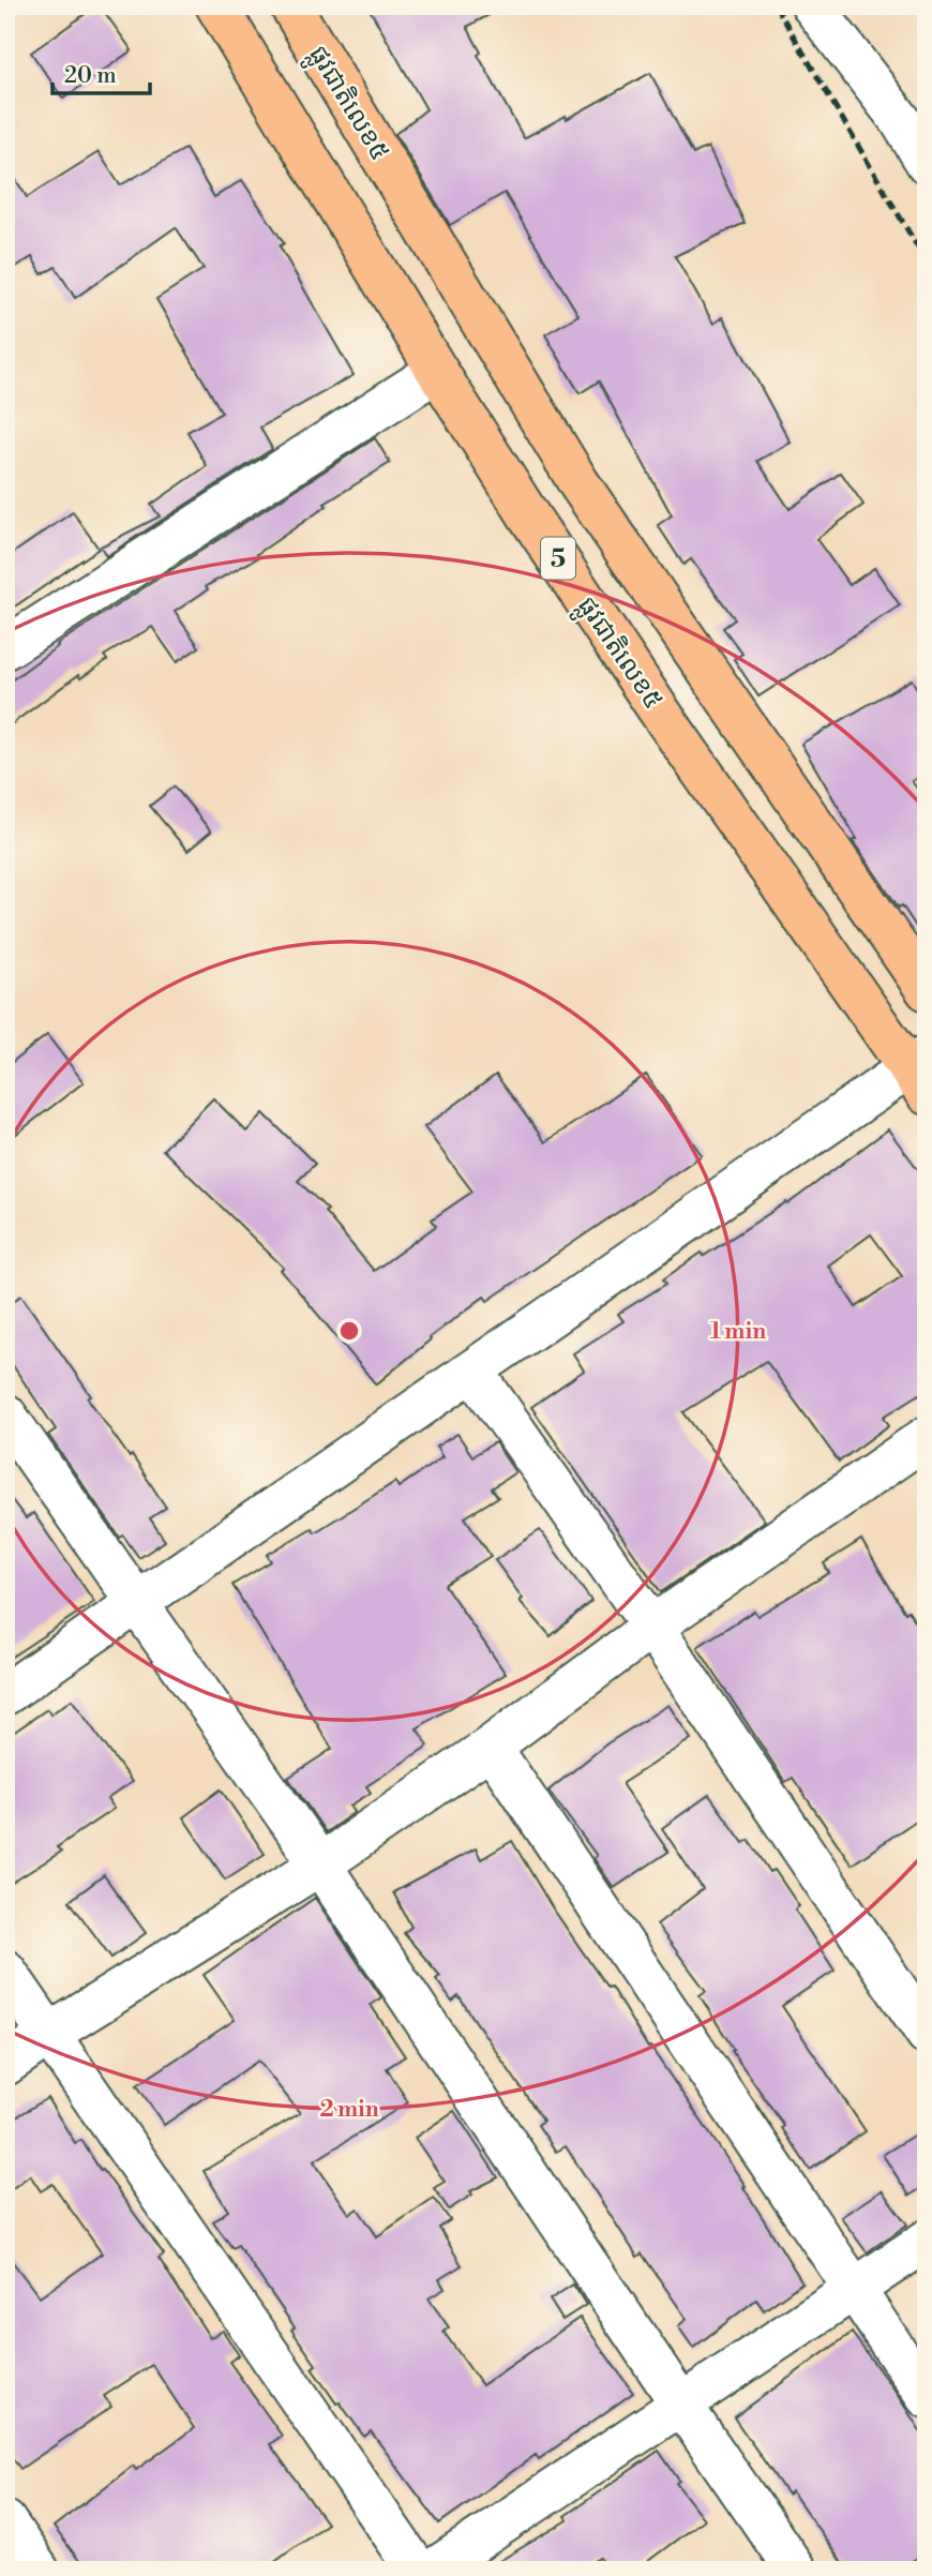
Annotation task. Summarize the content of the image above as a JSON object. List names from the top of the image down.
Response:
{
  "streets": {
    "highway": ["ផ្លូវជាតិលេខ៥", "5"]
  },
  "scale_bar": "20 m",
  "rings": ["1 min", "2 min"]
}
